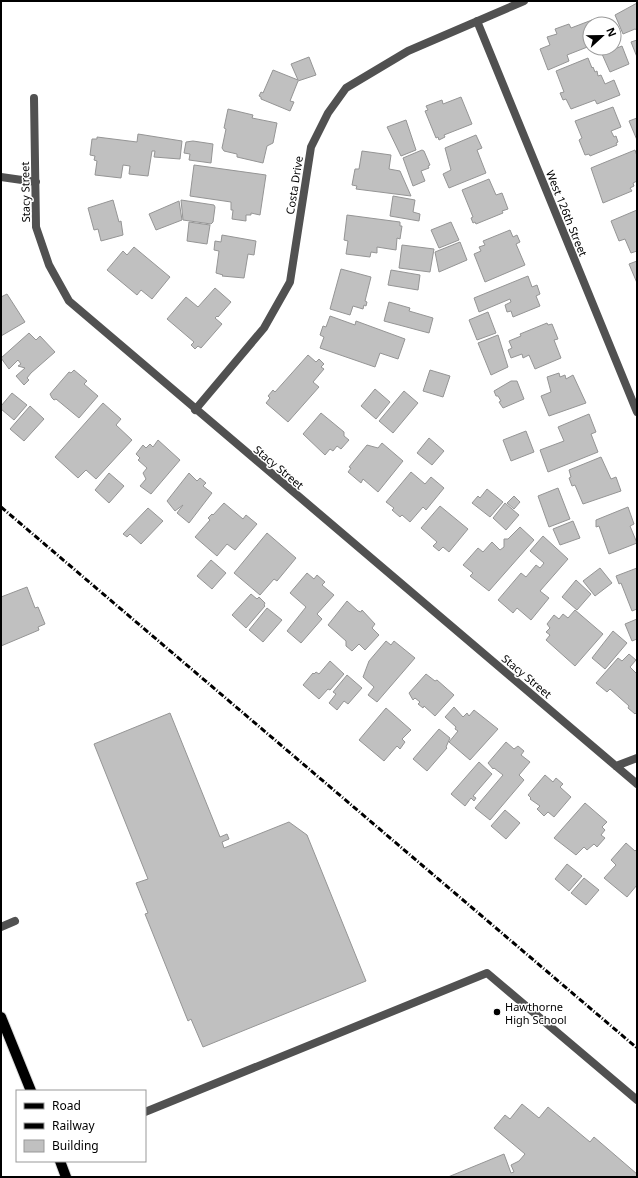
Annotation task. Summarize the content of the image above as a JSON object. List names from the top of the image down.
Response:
{
  "streets": {
    "street": ["Costa Drive", "Stacy Street", "West 126th Street"]
  },
  "crossings": [
    ["Costa Drive", "Stacy Street"],
    ["Costa Drive", "West 126th Street"]
  ],
  "places": ["Hawthorne High School"],
  "legend": ["Road", "Railway", "Building"],
  "north": "right"
}
